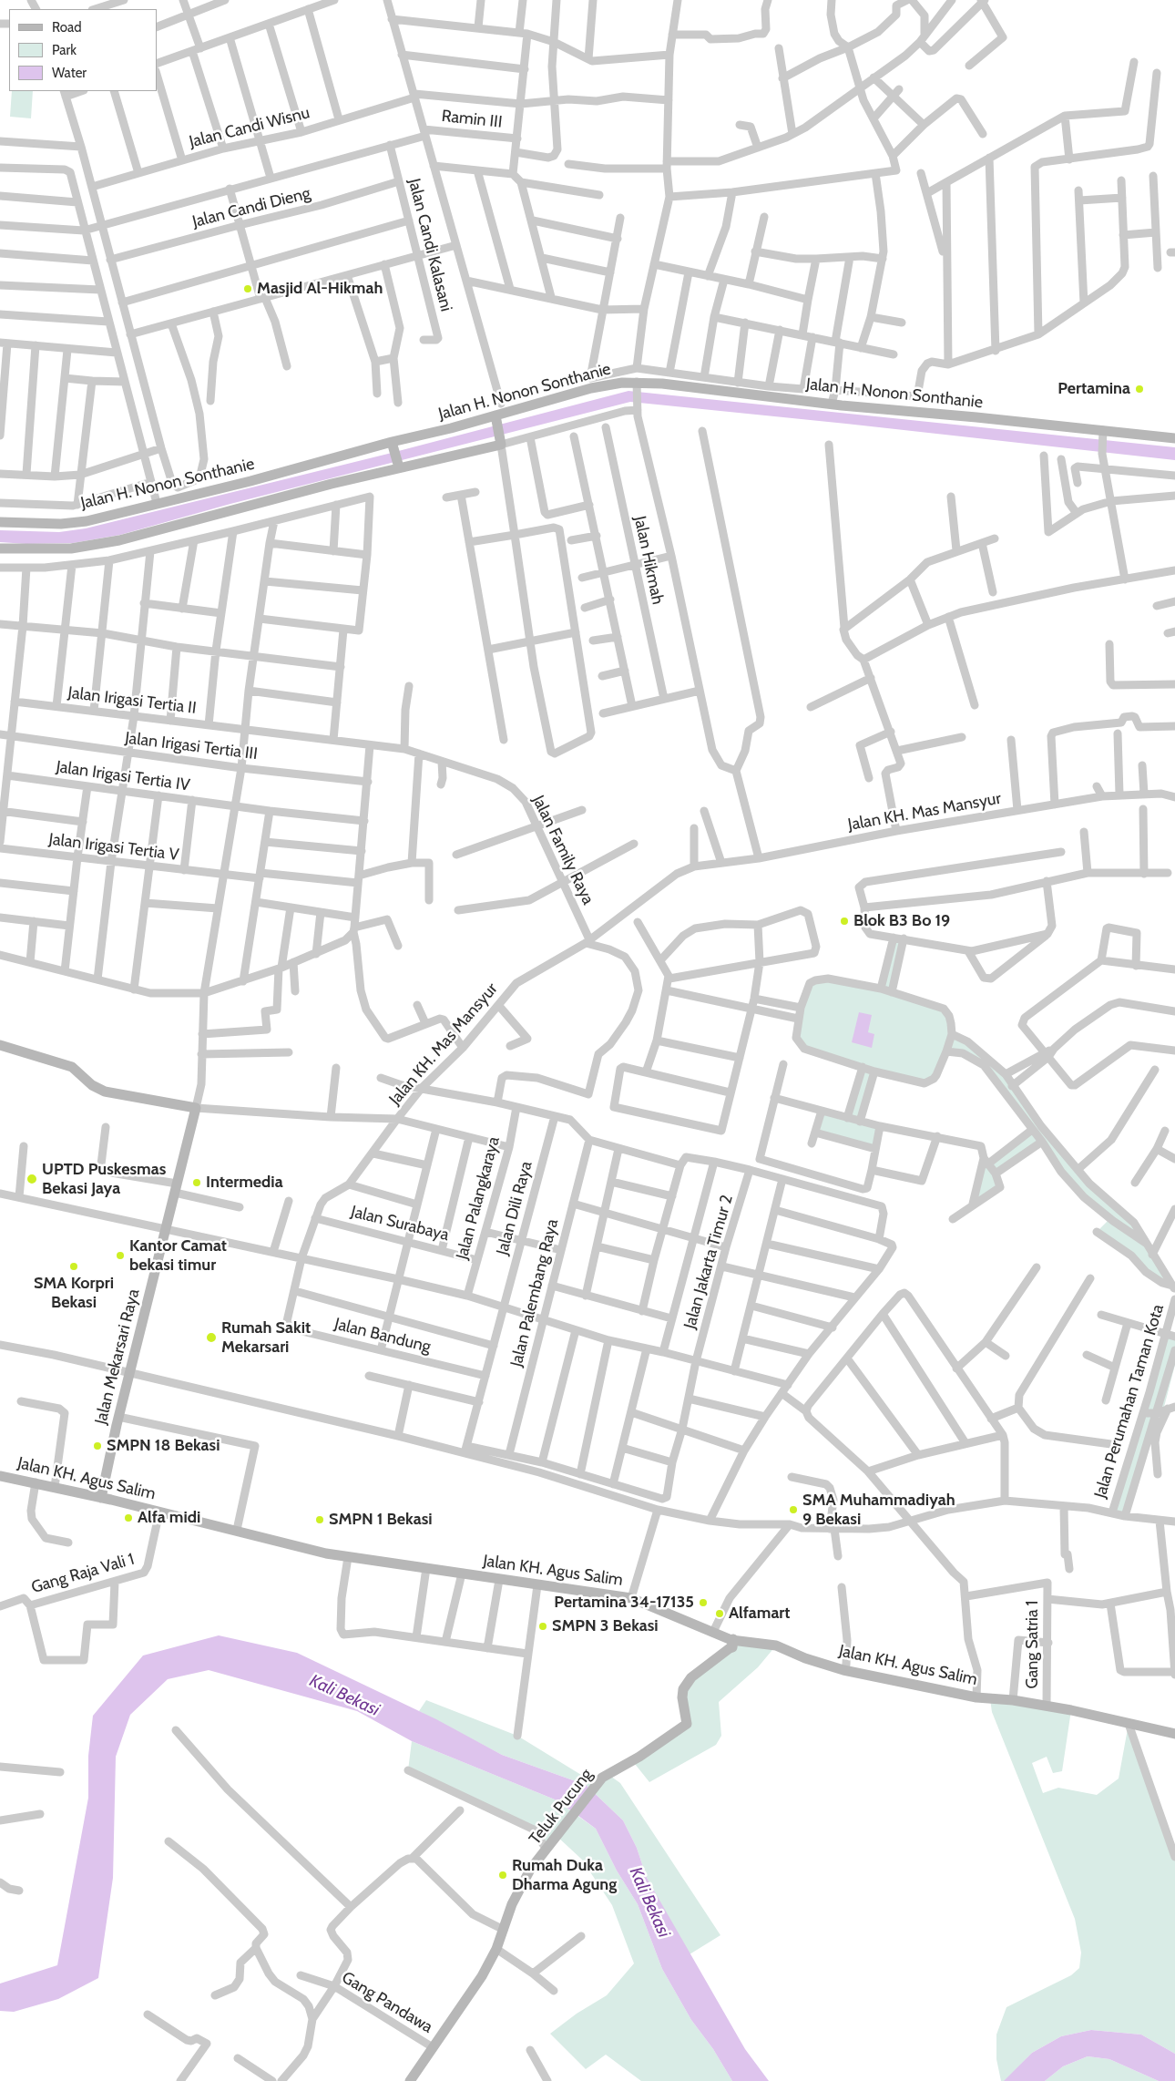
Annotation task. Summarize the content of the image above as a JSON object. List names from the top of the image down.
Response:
{
  "streets": {
    "street": [
      "Ramin III",
      "Jalan Candi Wisnu",
      "Jalan Candi Dieng",
      "Jalan Candi Kalasani",
      "Jalan H. Nonon Sonthanie",
      "Jalan Hikmah",
      "Jalan Irigasi Tertia II",
      "Jalan Irigasi Tertia III",
      "Jalan Irigasi Tertia IV",
      "Jalan KH. Mas Mansyur",
      "Jalan Irigasi Tertia V",
      "Jalan Family Raya",
      "Jalan Palangkaraya",
      "Jalan Dili Raya",
      "Jalan Surabaya",
      "Jalan Jakarta Timur 2",
      "Jalan Palembang Raya",
      "Jalan Bandung",
      "Jalan Mekarsari Raya",
      "Jalan Perumahan Taman Kota",
      "Jalan KH. Agus Salim",
      "Gang Raja Vali 1",
      "Gang Satria 1",
      "Teluk Pucung",
      "Gang Pandawa"
    ]
  },
  "crossings": [
    ["Ramin III", "Jalan Candi Kalasani"],
    ["Jalan Candi Dieng", "Jalan Candi Kalasani"],
    ["Jalan Irigasi Tertia II", "Jalan Family Raya"],
    ["Jalan KH. Mas Mansyur", "Jalan Family Raya"],
    ["Jalan KH. Mas Mansyur", "Jalan Bandung"],
    ["Jalan KH. Mas Mansyur", "Jalan Mekarsari Raya"],
    ["Jalan Palangkaraya", "Jalan Surabaya"],
    ["Jalan Dili Raya", "Jalan Bandung"],
    ["Jalan Surabaya", "Jalan Bandung"],
    ["Jalan Mekarsari Raya", "Jalan KH. Agus Salim"],
    ["Jalan KH. Agus Salim", "Gang Raja Vali 1"],
    ["Jalan KH. Agus Salim", "Gang Satria 1"],
    ["Jalan KH. Agus Salim", "Teluk Pucung"],
    ["Teluk Pucung", "Gang Pandawa"]
  ],
  "water": ["Kali Bekasi"],
  "places": [
    "Masjid Al-Hikmah",
    "Pertamina",
    "Blok B3 Bo 19",
    "UPTD Puskesmas Bekasi Jaya",
    "Intermedia",
    "Kantor Camat bekasi timur",
    "SMA Korpri Bekasi",
    "Rumah Sakit Mekarsari",
    "SMPN 18 Bekasi",
    "SMA Muhammadiyah 9 Bekasi",
    "Alfa midi",
    "SMPN 1 Bekasi",
    "Pertamina 34-17135",
    "Alfamart",
    "SMPN 3 Bekasi",
    "Rumah Duka Dharma Agung"
  ],
  "legend": ["Road", "Park", "Water"]
}
